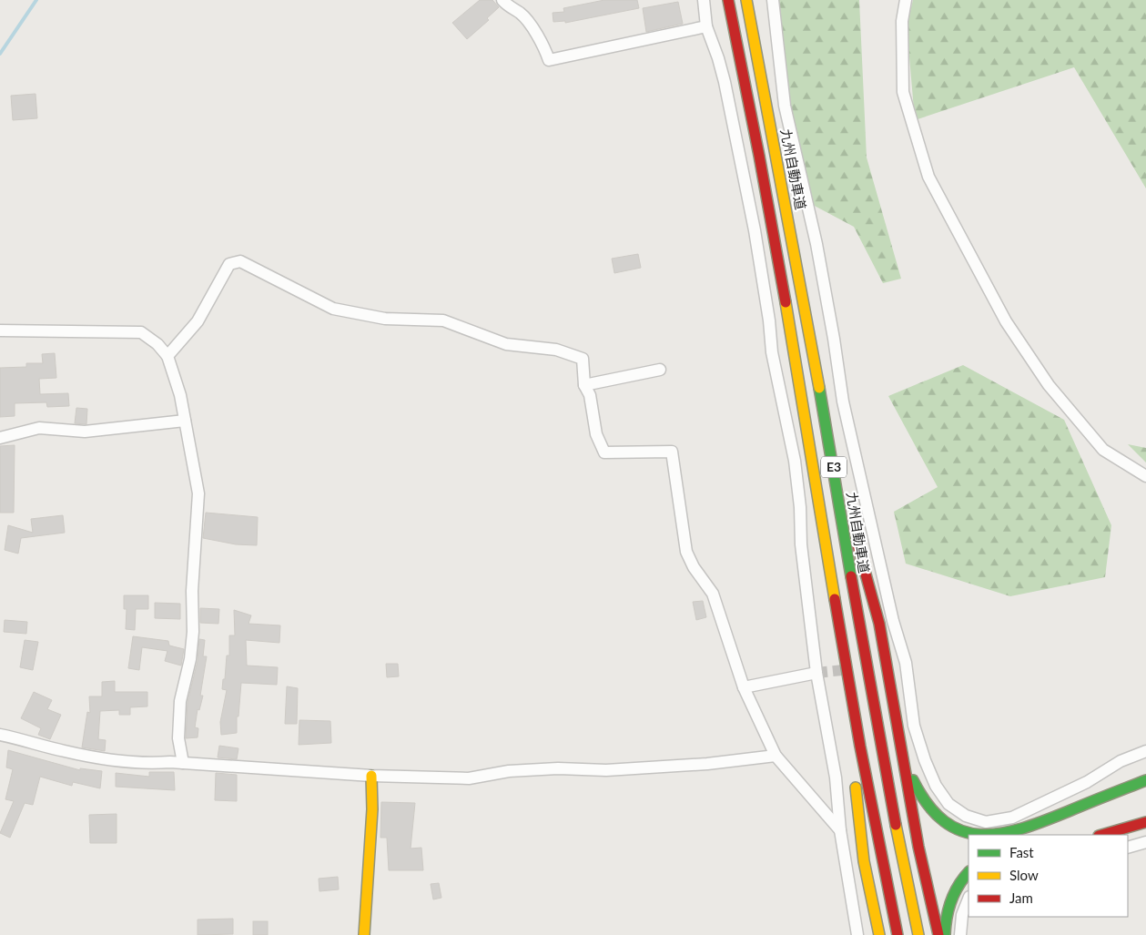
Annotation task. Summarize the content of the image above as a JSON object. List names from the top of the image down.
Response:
{
  "streets": {
    "main road": ["九州自動車道", "E3"]
  },
  "legend": ["Fast", "Slow", "Jam"]
}
